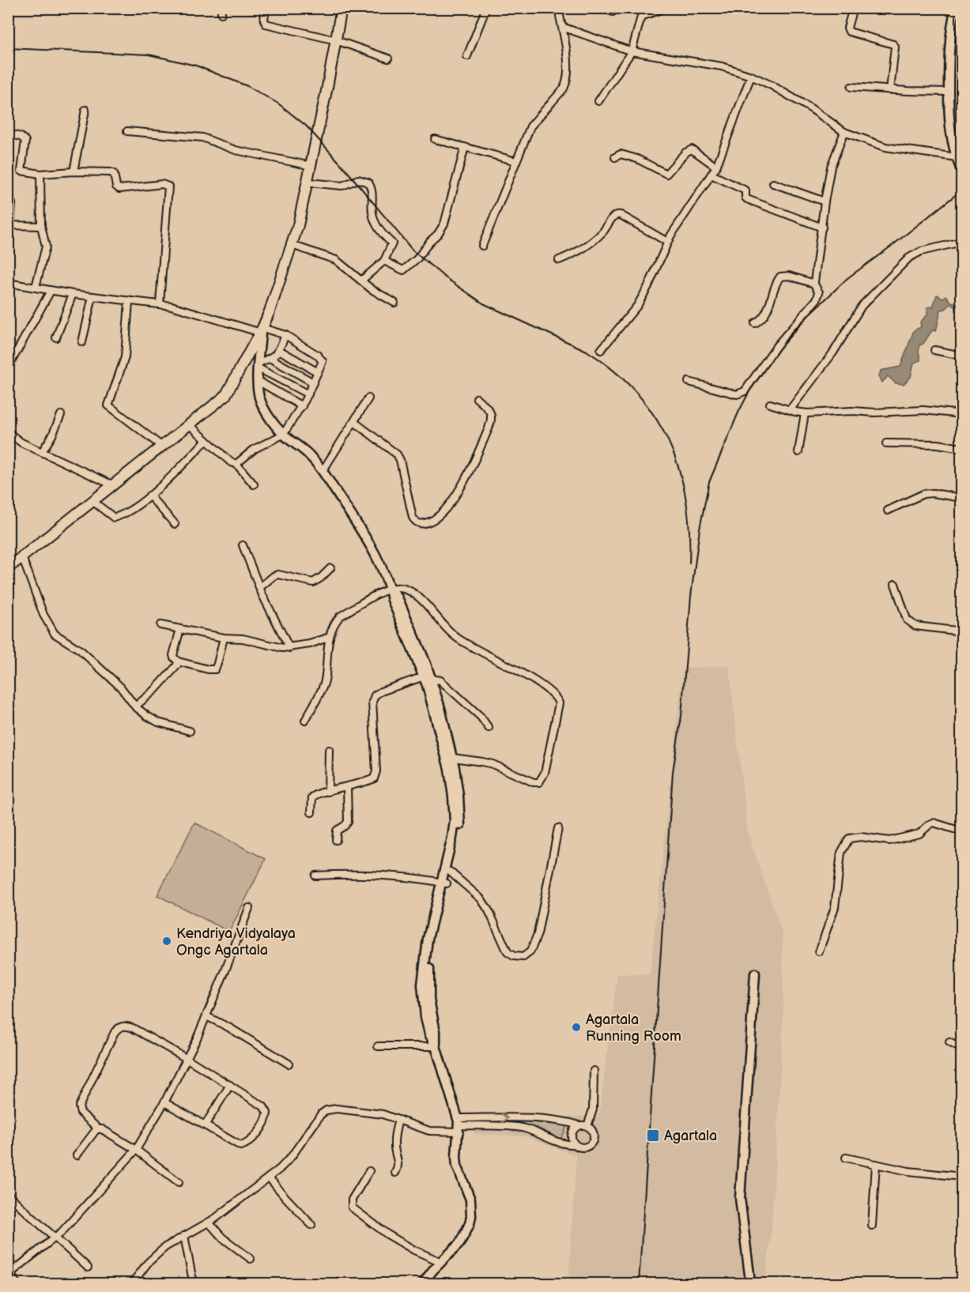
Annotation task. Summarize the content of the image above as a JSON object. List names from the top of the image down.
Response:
{
  "places": {
    "other": ["Kendriya Vidyalaya Ongc Agartala", "Agartala Running Room"],
    "transit": ["Agartala"]
  }
}
